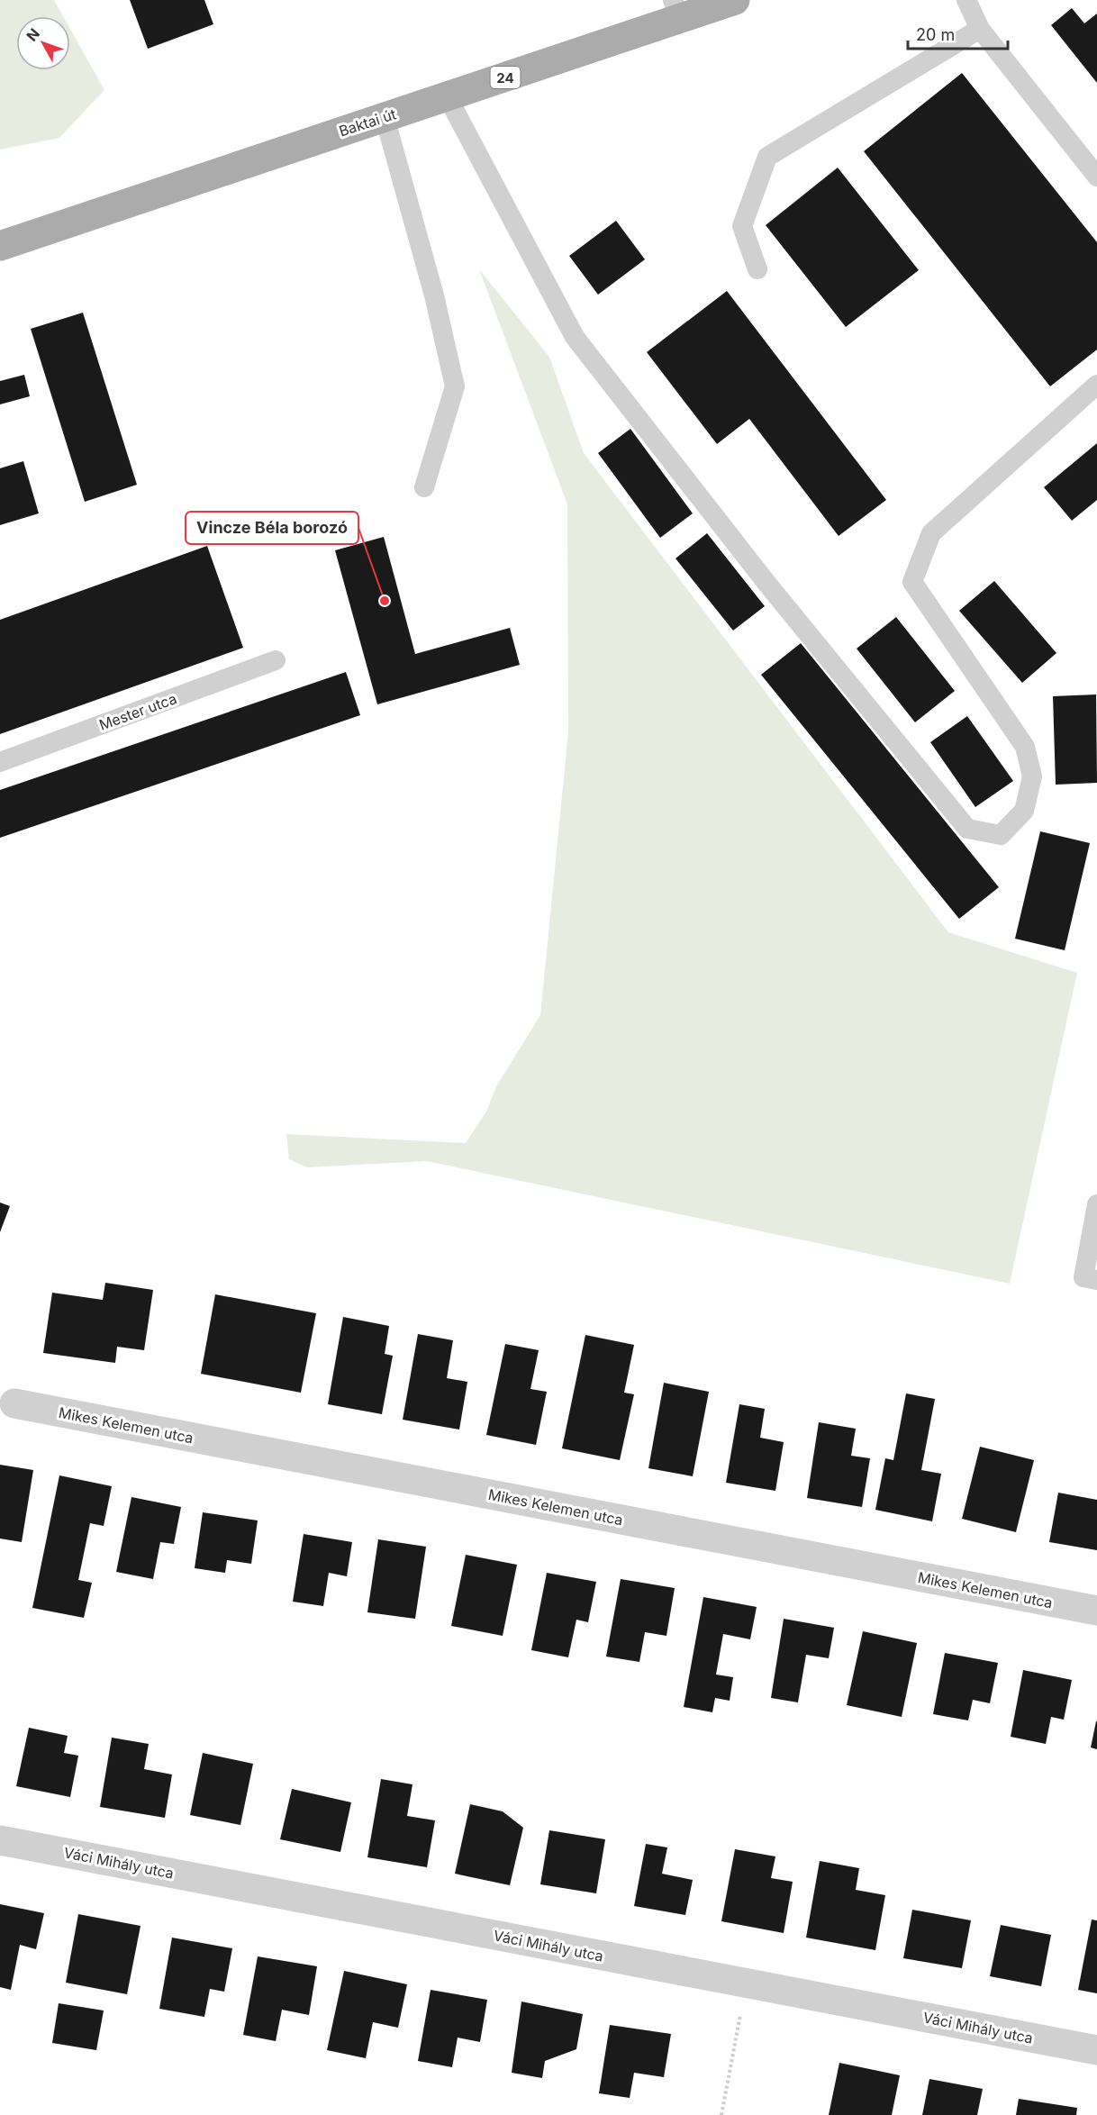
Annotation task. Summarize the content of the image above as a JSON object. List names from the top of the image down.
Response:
{
  "streets": {
    "main road": ["24", "Baktai út"],
    "street": ["Mikes Kelemen utca", "Váci Mihály utca"],
    "lane": ["Mester utca"]
  },
  "places": ["Vincze Béla borozó"],
  "scale_bar": "20 m",
  "north": "top left"
}
